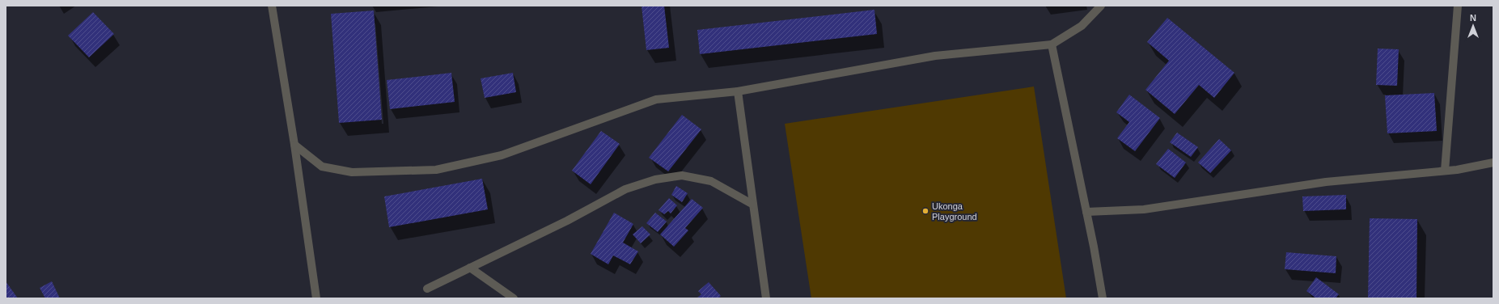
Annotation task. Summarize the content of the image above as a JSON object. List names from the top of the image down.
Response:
{
  "places": ["Ukonga Playground"],
  "north": "top"
}
